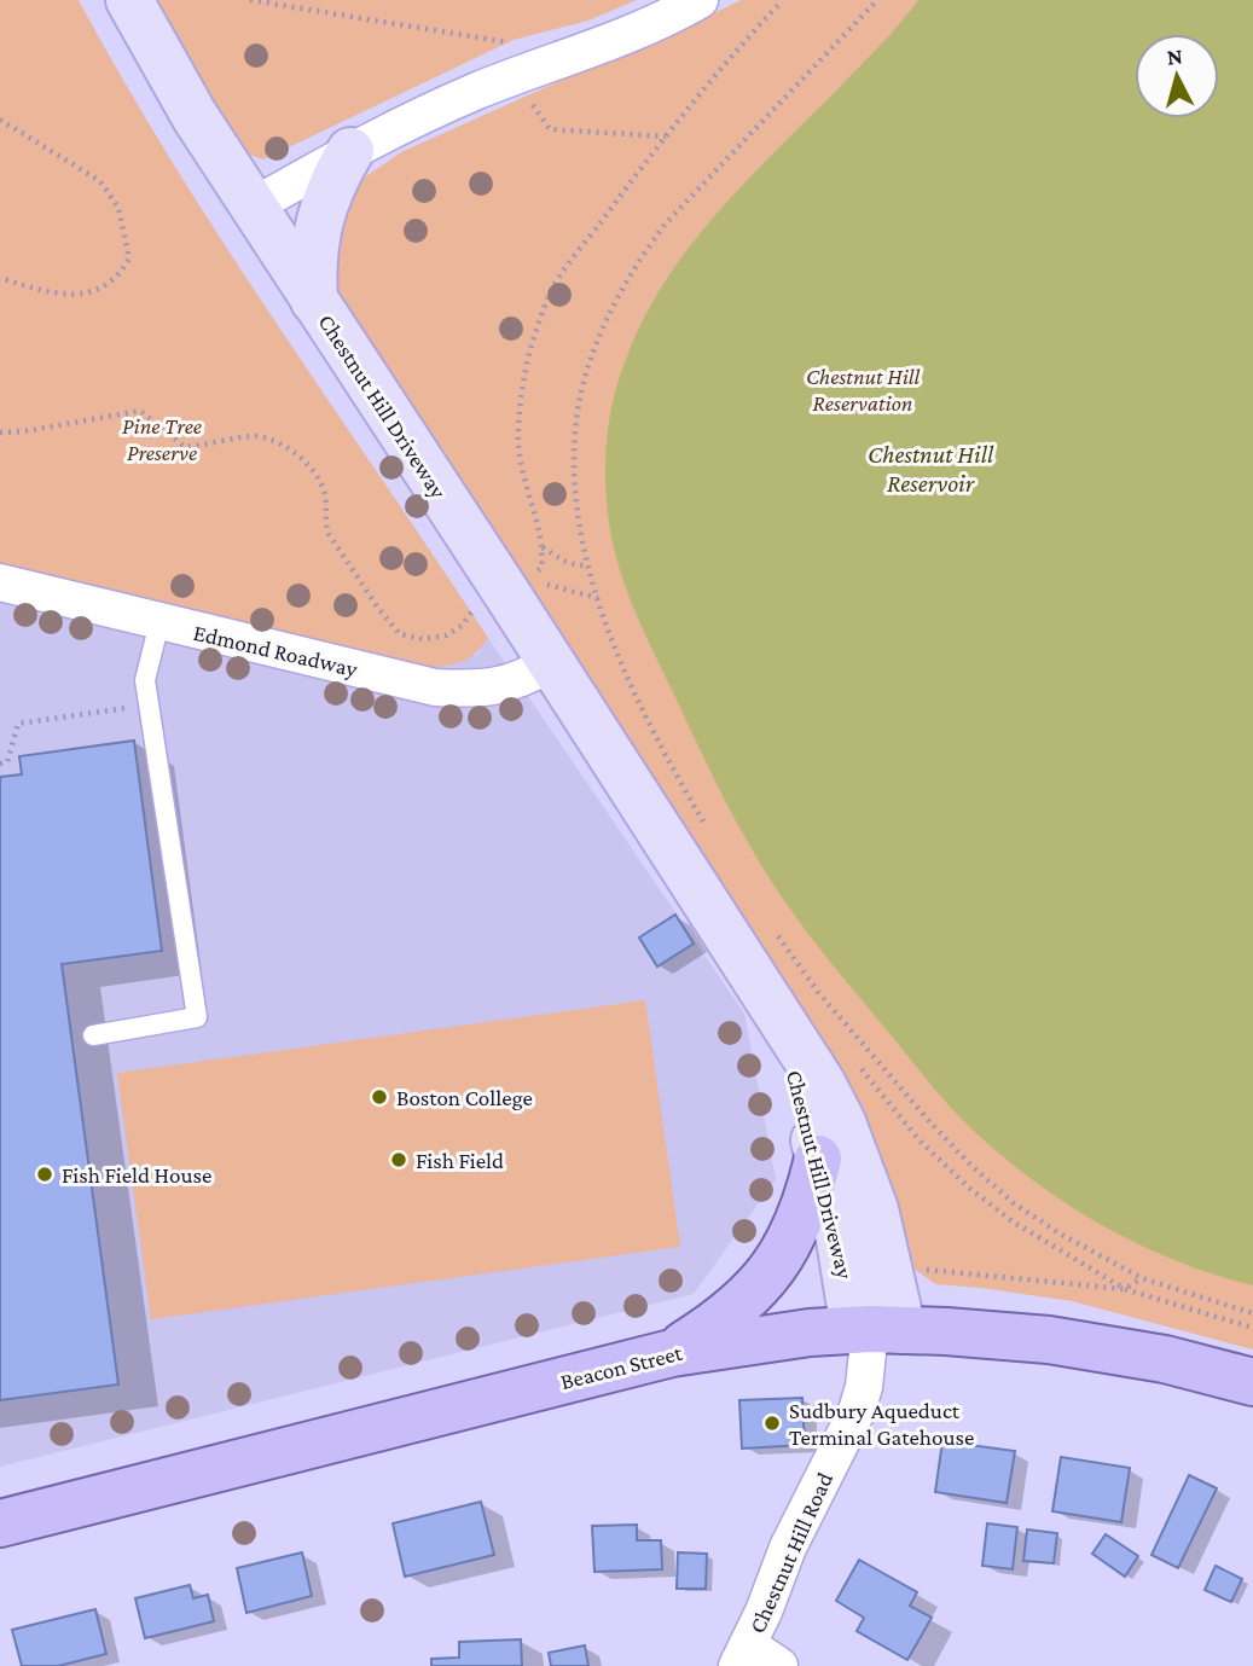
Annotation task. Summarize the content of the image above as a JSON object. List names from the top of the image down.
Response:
{
  "streets": {
    "main road": ["Chestnut Hill Driveway", "Beacon Street"],
    "street": ["Edmond Roadway", "Chestnut Hill Road"]
  },
  "crossings": [
    ["Chestnut Hill Driveway", "Edmond Roadway"],
    ["Chestnut Hill Driveway", "Beacon Street"],
    ["Chestnut Hill Driveway", "Chestnut Hill Road"],
    ["Beacon Street", "Chestnut Hill Road"]
  ],
  "water": ["Chestnut Hill Reservoir"],
  "parks": ["Chestnut Hill Reservation", "Pine Tree Preserve"],
  "places": [
    "Boston College",
    "Fish Field",
    "Fish Field House",
    "Sudbury Aqueduct Terminal Gatehouse"
  ],
  "north": "top"
}
